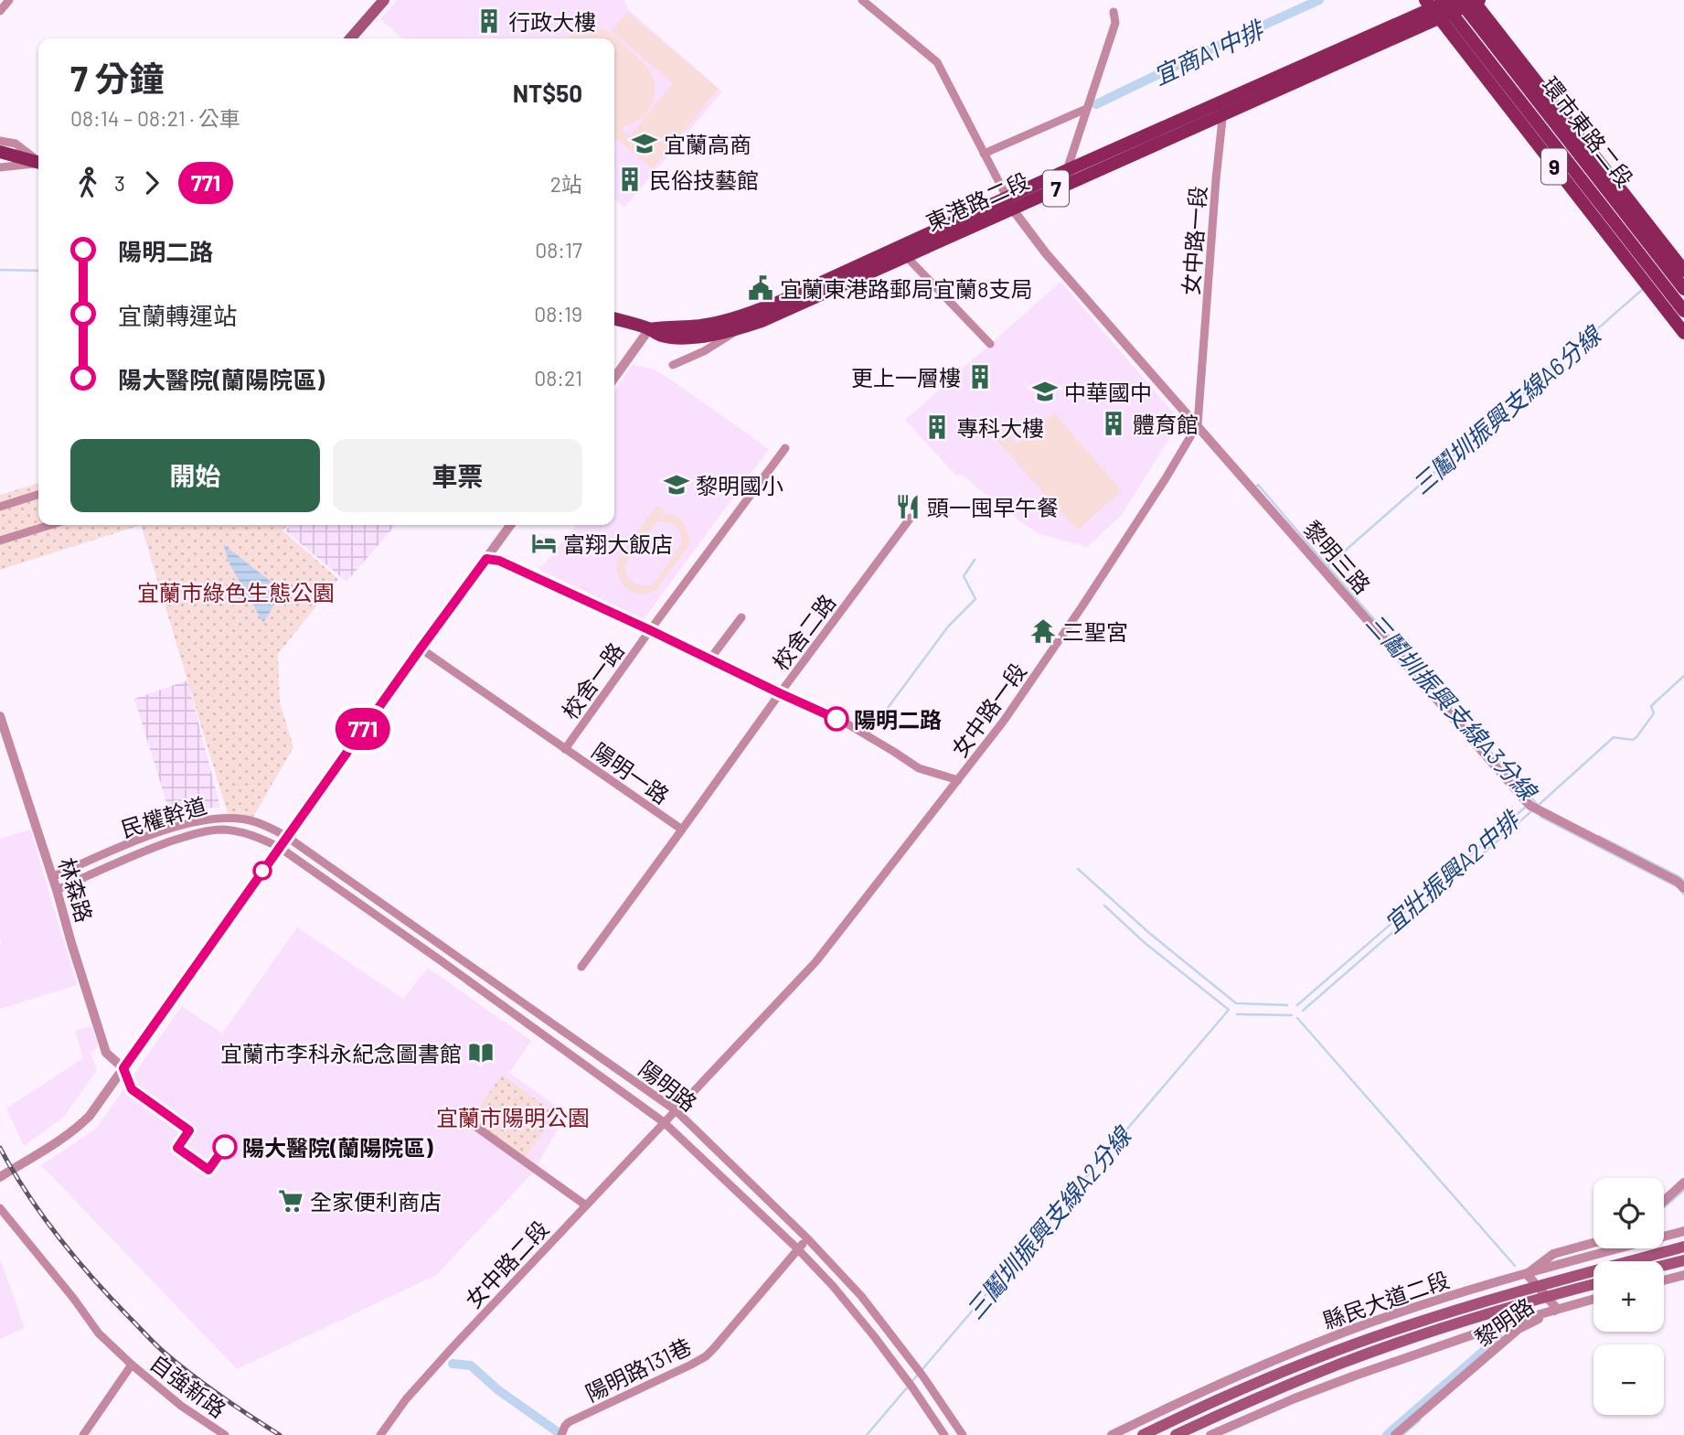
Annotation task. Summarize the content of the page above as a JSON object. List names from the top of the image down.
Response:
{
  "streets": {
    "main road": [
      "環市東路二段",
      "9",
      "7",
      "東港路二段",
      "縣民大道二段"
    ],
    "street": [
      "女中路一段",
      "黎明三路",
      "校舍二路",
      "校舍一路",
      "陽明一路",
      "民權幹道",
      "林森路",
      "陽明路",
      "女中路二段",
      "黎明路",
      "陽明路131巷",
      "自強新路"
    ]
  },
  "crossings": [
    ["環市東路二段", "9"],
    ["環市東路二段", "東港路二段"],
    ["9", "東港路二段"],
    ["東港路二段", "女中路一段"],
    ["東港路二段", "黎明三路"],
    ["女中路一段", "黎明三路"],
    ["女中路一段", "陽明路"],
    ["女中路一段", "女中路二段"],
    ["校舍二路", "陽明一路"],
    ["校舍一路", "陽明一路"],
    ["民權幹道", "林森路"],
    ["民權幹道", "陽明路"],
    ["陽明路", "女中路二段"],
    ["陽明路", "陽明路131巷"],
    ["縣民大道二段", "黎明路"]
  ],
  "water": [
    "宜商A1中排",
    "三鬮圳振興支線A6分線",
    "三鬮圳振興支線A3分線",
    "宜壯振興A2中排",
    "三鬮圳振興支線A2分線"
  ],
  "parks": ["宜蘭市綠色生態公園", "宜蘭市陽明公園"],
  "places": {
    "building": [
      "行政大樓",
      "民俗技藝館",
      "更上一層樓",
      "體育館",
      "專科大樓"
    ],
    "school or university": ["宜蘭高商", "中華國中", "黎明國小"],
    "public building": ["宜蘭東港路郵局宜蘭8支局"],
    "restaurant": ["頭一囤早午餐"],
    "hotel": ["富翔大飯店"],
    "temple": ["三聖宮"],
    "other": ["陽明二路", "陽大醫院(蘭陽院區)"],
    "library": ["宜蘭市李科永紀念圖書館"],
    "supermarket": ["全家便利商店"]
  },
  "lines": ["bus line 771"],
  "page": {
    "on_map": "771",
    "heading": ["7 分鐘", "08:14 – 08:21 · 公車", "NT$50"],
    "legs": ["3", "771", "2站"],
    "list": [
      {
        "name": "陽明二路",
        "value": "08:17"
      },
      {
        "name": "宜蘭轉運站",
        "value": "08:19"
      },
      {
        "name": "陽大醫院(蘭陽院區)",
        "value": "08:21"
      }
    ],
    "buttons": ["開始", "車票"],
    "map_buttons": ["+", "−"]
  }
}
